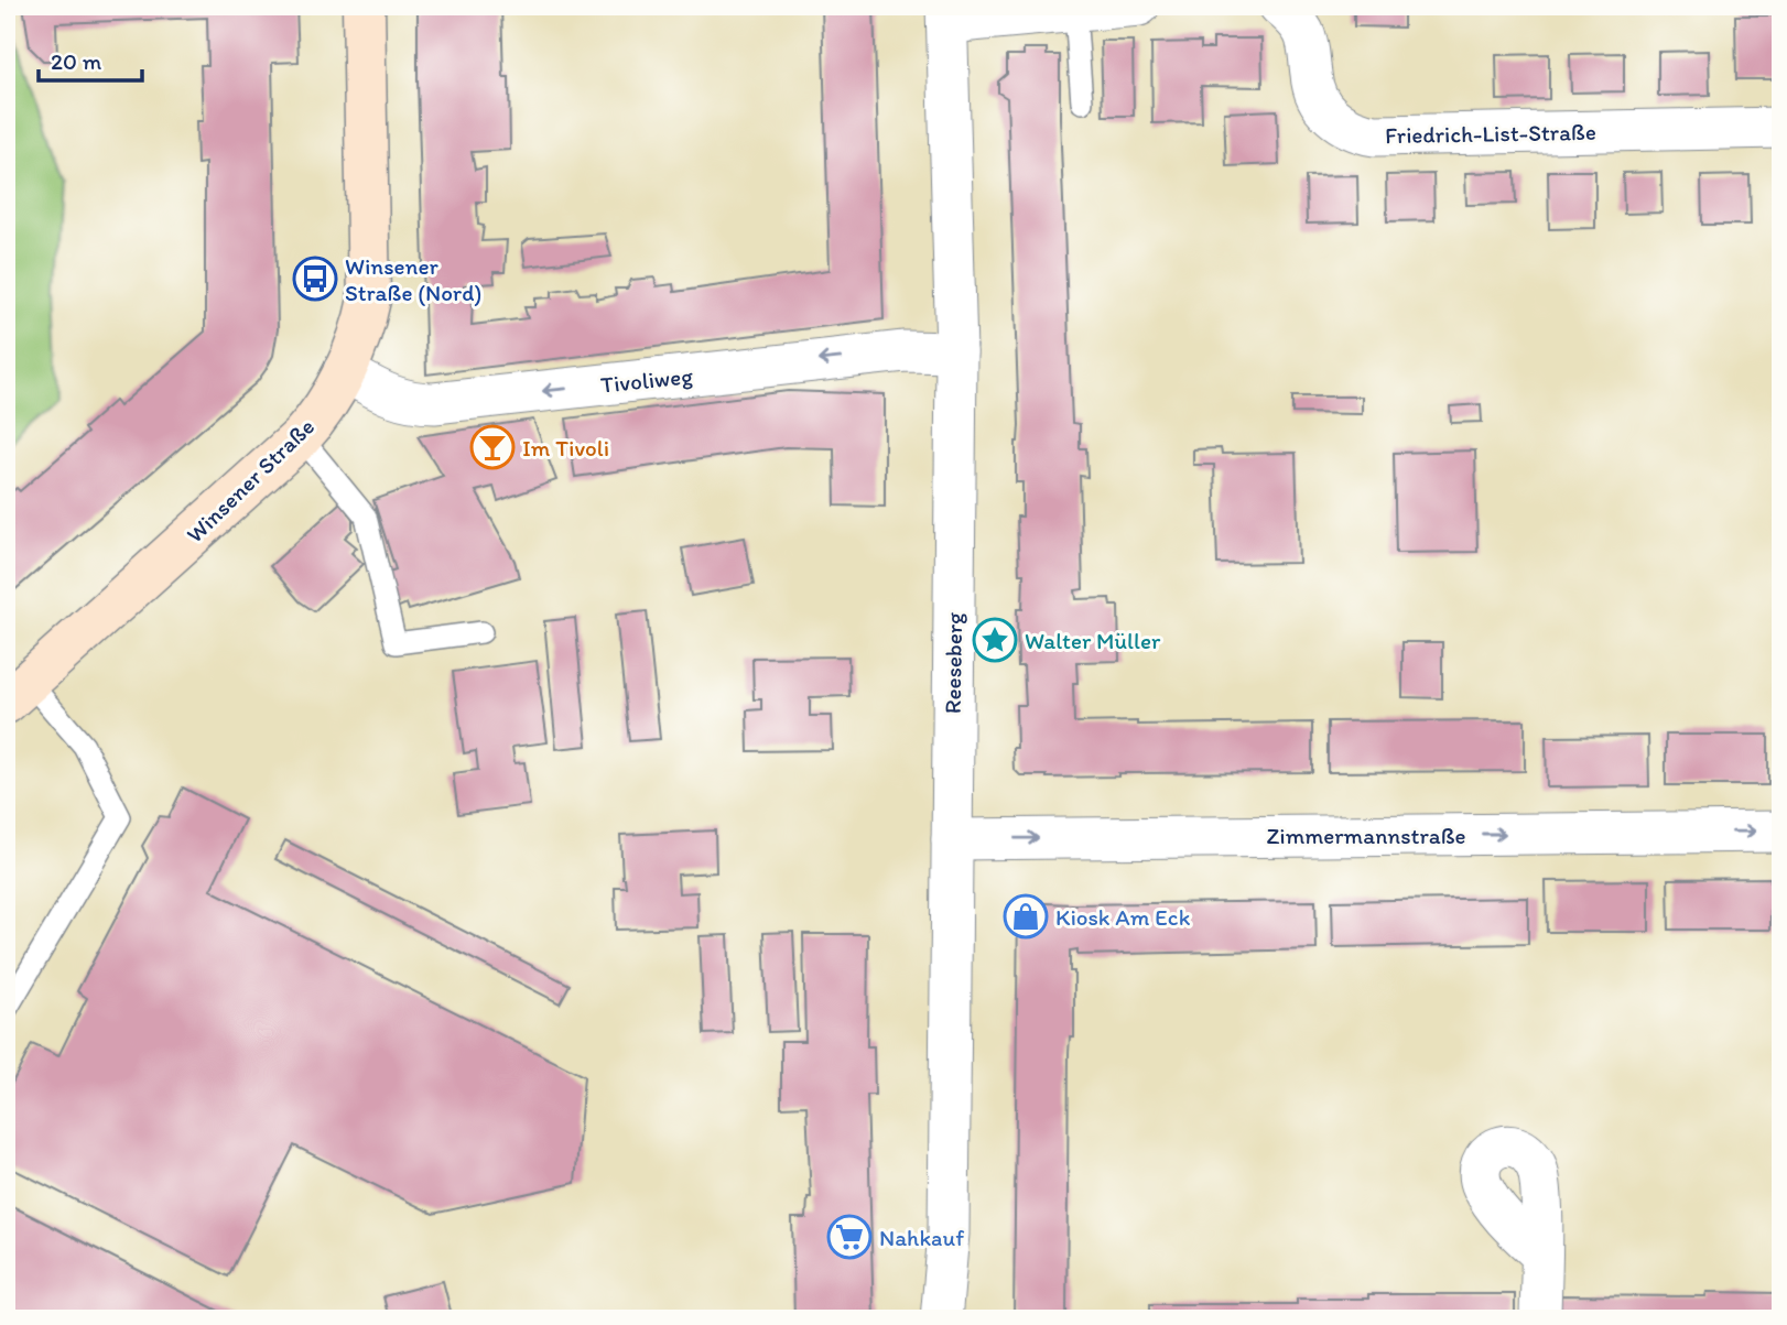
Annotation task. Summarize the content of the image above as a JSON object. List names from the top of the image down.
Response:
{
  "streets": {
    "main road": ["Winsener Straße"],
    "street": [
      "Friedrich-List-Straße",
      "Tivoliweg",
      "Reeseberg",
      "Zimmermannstraße"
    ]
  },
  "crossings": [
    ["Tivoliweg", "Winsener Straße"],
    ["Tivoliweg", "Reeseberg"],
    ["Reeseberg", "Zimmermannstraße"]
  ],
  "one_way": ["Tivoliweg", "Zimmermannstraße"],
  "places": {
    "bus stop": ["Winsener Straße (Nord)"],
    "bar": ["Im Tivoli"],
    "place": ["Walter Müller"],
    "shop": ["Kiosk Am Eck"],
    "supermarket": ["Nahkauf"]
  },
  "scale_bar": "20 m"
}
